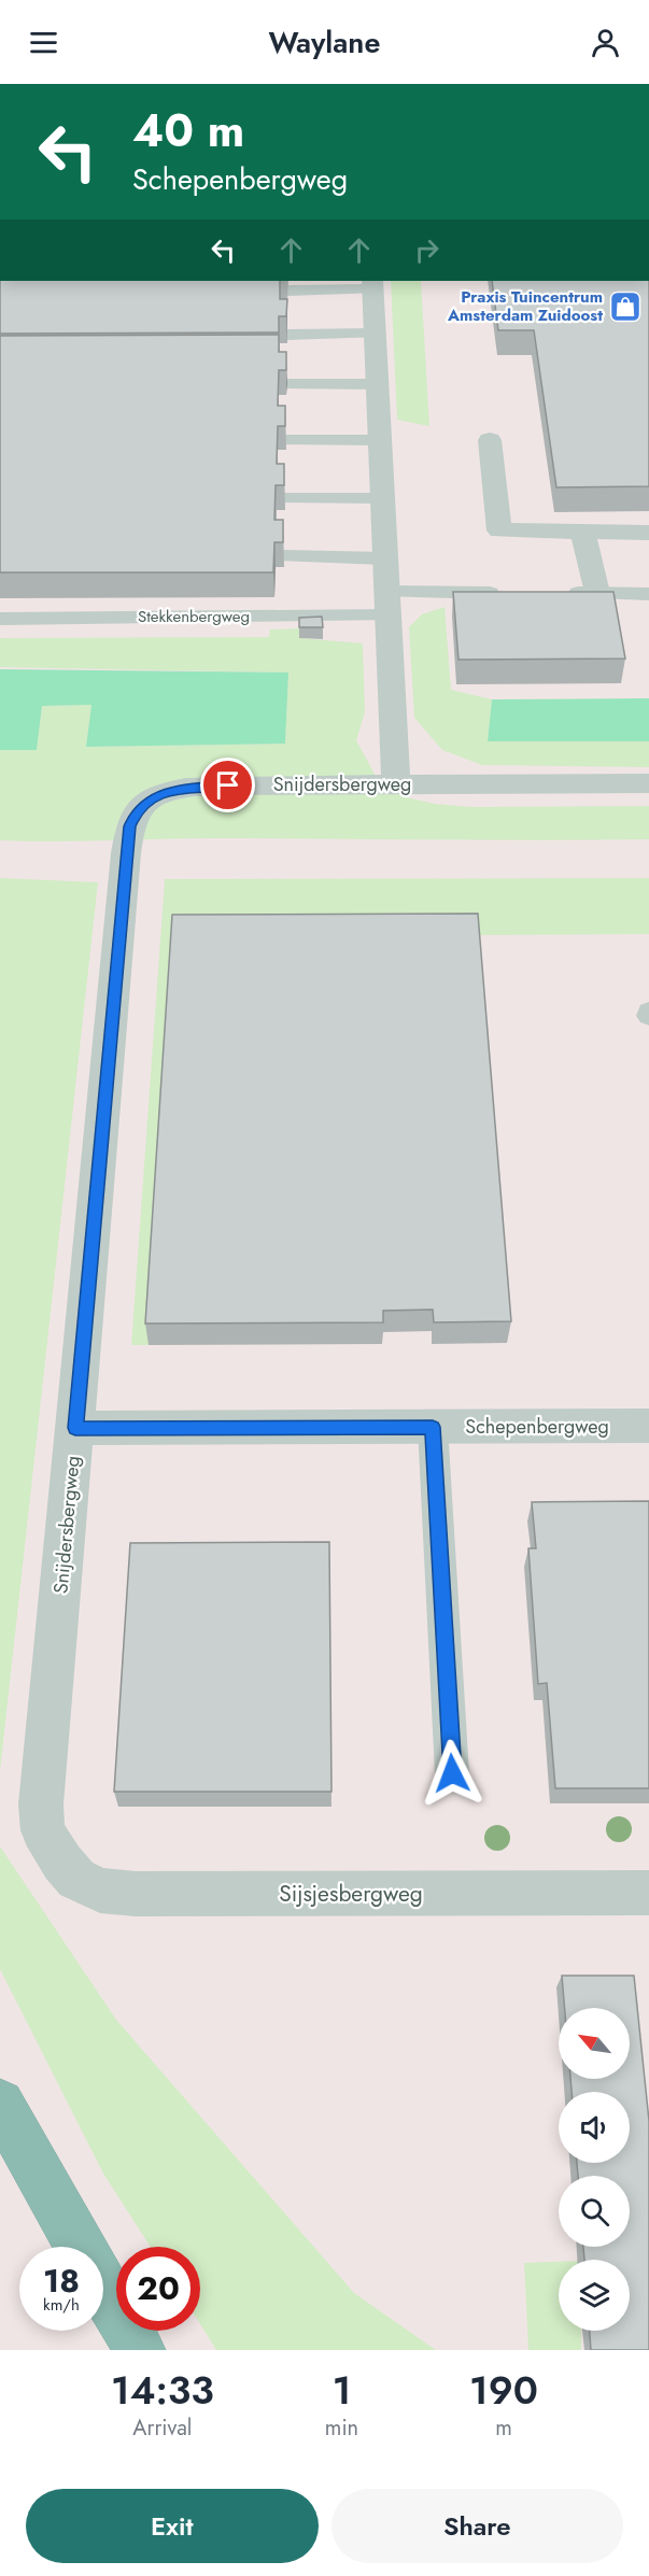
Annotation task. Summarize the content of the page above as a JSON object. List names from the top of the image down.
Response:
{
  "streets": {
    "street": ["Snijdersbergweg", "Schepenbergweg", "Sijsjesbergweg"],
    "lane": ["Stekkenbergweg"]
  },
  "crossings": [
    ["Snijdersbergweg", "Schepenbergweg"],
    ["Snijdersbergweg", "Sijsjesbergweg"]
  ],
  "places": {
    "shop": ["Praxis Tuincentrum Amsterdam Zuidoost"]
  },
  "north": "top left",
  "page": {
    "header": "Waylane",
    "turn": ["40 m", "Schepenbergweg"],
    "speed": "18 km/h",
    "limit": "20",
    "eta": [
      "14:33",
      "Arrival",
      "1",
      "min",
      "190",
      "m"
    ],
    "buttons": ["Exit", "Share"]
  }
}
